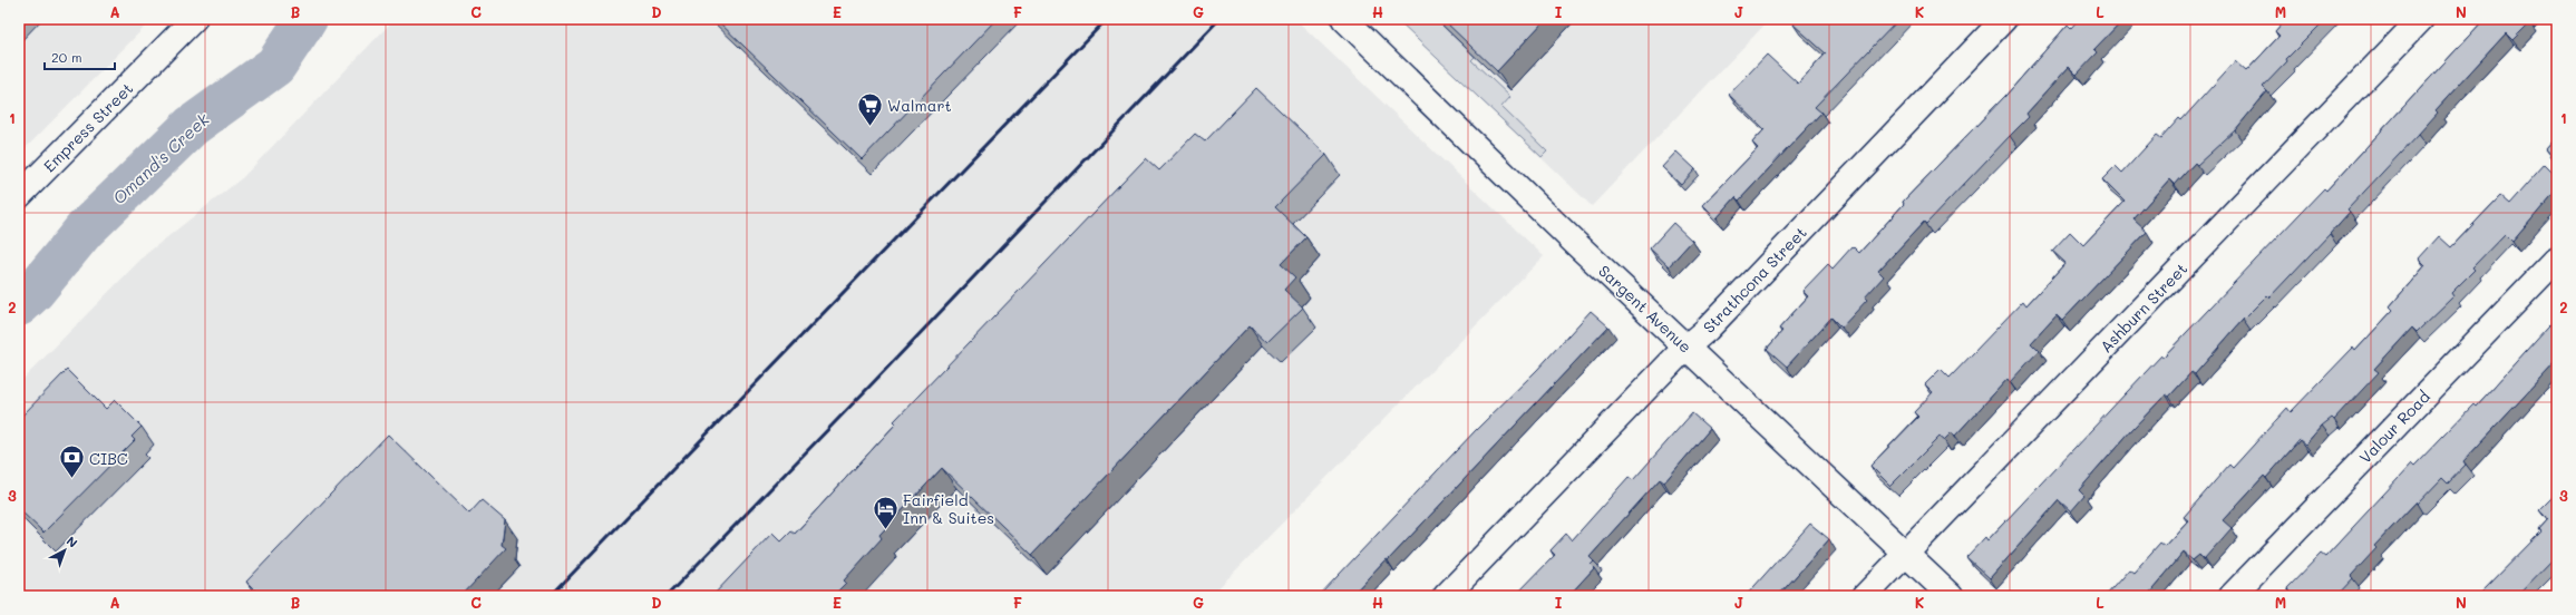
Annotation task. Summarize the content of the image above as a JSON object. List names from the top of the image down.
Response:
{
  "streets": {
    "street": [
      "Empress Street",
      "Strathcona Street",
      "Ashburn Street",
      "Sargent Avenue",
      "Valour Road"
    ]
  },
  "crossings": [
    ["Strathcona Street", "Sargent Avenue"],
    ["Ashburn Street", "Sargent Avenue"]
  ],
  "water": ["Omand's Creek"],
  "places": {
    "supermarket": ["Walmart"],
    "bank": ["CIBC"],
    "hotel": ["Fairfield Inn & Suites"]
  },
  "scale_bar": "20 m",
  "north": "top right",
  "grid": {
    "columns": [
      "A",
      "B",
      "C",
      "D",
      "E",
      "F",
      "G",
      "H",
      "I",
      "J",
      "K",
      "L",
      "M",
      "N"
    ],
    "rows": ["1", "2", "3"]
  }
}
